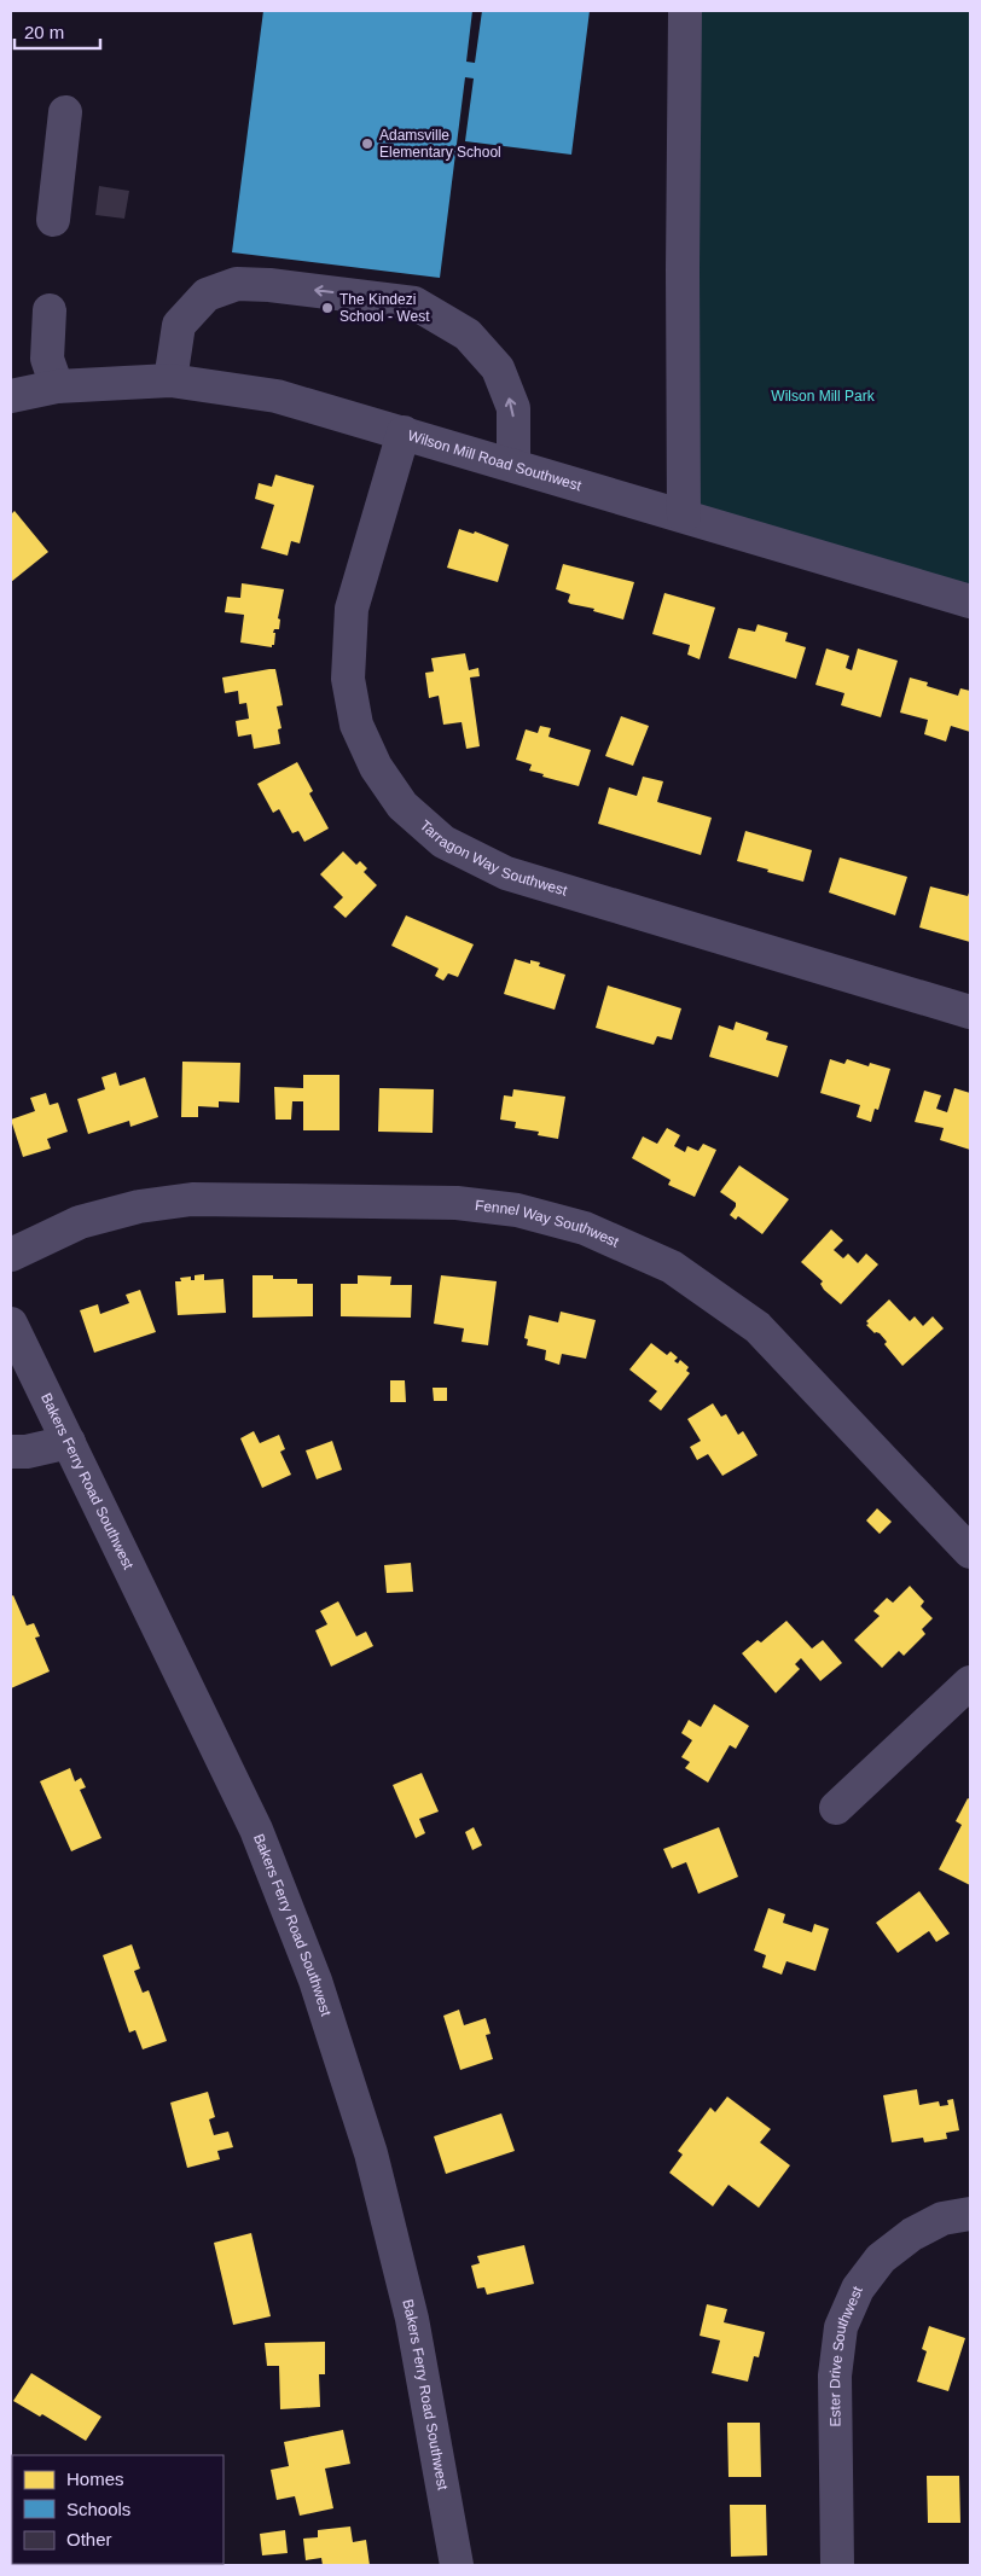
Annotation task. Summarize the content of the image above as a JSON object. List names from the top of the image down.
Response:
{
  "streets": {
    "street": [
      "Wilson Mill Road Southwest",
      "Tarragon Way Southwest",
      "Fennel Way Southwest",
      "Bakers Ferry Road Southwest",
      "Ester Drive Southwest"
    ]
  },
  "crossings": [
    ["Wilson Mill Road Southwest", "Tarragon Way Southwest"]
  ],
  "parks": ["Wilson Mill Park"],
  "places": ["Adamsville Elementary School", "The Kindezi School - West"],
  "legend": ["Homes", "Schools", "Other"],
  "scale_bar": "20 m"
}
